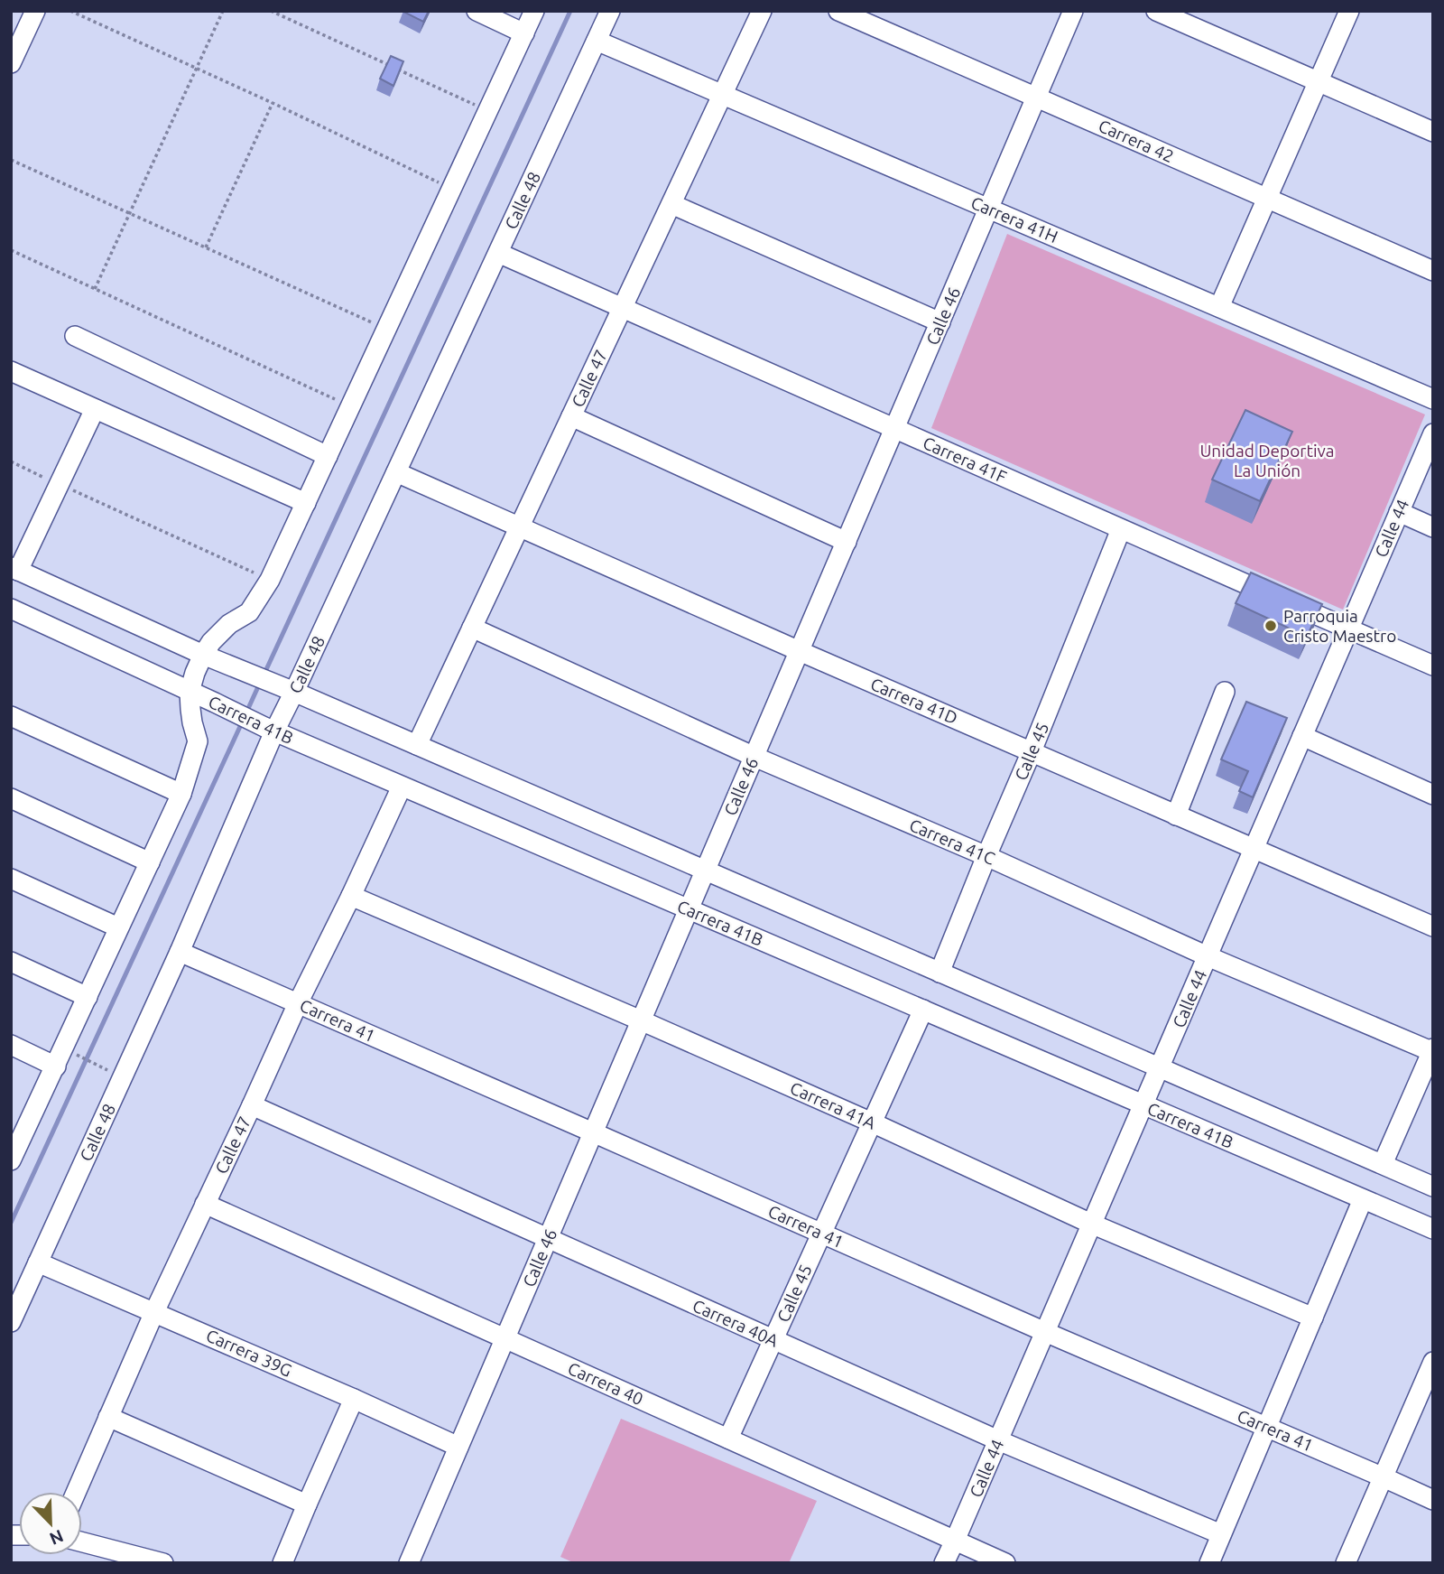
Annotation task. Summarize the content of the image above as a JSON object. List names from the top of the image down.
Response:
{
  "streets": {
    "street": [
      "Carrera 42",
      "Calle 48",
      "Carrera 41H",
      "Calle 46",
      "Calle 47",
      "Carrera 41F",
      "Calle 44",
      "Carrera 41D",
      "Carrera 41B",
      "Calle 45",
      "Carrera 41C",
      "Carrera 41",
      "Carrera 41A",
      "Carrera 40A",
      "Carrera 39G",
      "Carrera 40"
    ]
  },
  "crossings": [
    ["Carrera 42", "Calle 46"],
    ["Calle 48", "Carrera 41H"],
    ["Calle 48", "Carrera 41F"],
    ["Calle 48", "Carrera 41D"],
    ["Calle 48", "Carrera 41B"],
    ["Calle 48", "Carrera 41"],
    ["Calle 48", "Carrera 39G"],
    ["Carrera 41H", "Calle 46"],
    ["Carrera 41H", "Calle 47"],
    ["Calle 46", "Carrera 41F"],
    ["Calle 46", "Carrera 41D"],
    ["Calle 46", "Carrera 41B"],
    ["Calle 46", "Carrera 41C"],
    ["Calle 46", "Carrera 41"],
    ["Calle 46", "Carrera 41A"],
    ["Calle 46", "Carrera 40A"],
    ["Calle 46", "Carrera 39G"],
    ["Calle 46", "Carrera 40"],
    ["Calle 47", "Carrera 41F"],
    ["Calle 47", "Carrera 41D"],
    ["Calle 47", "Carrera 41B"],
    ["Calle 47", "Carrera 41C"],
    ["Calle 47", "Carrera 41"],
    ["Calle 47", "Carrera 41A"],
    ["Calle 47", "Carrera 40A"],
    ["Calle 47", "Carrera 39G"],
    ["Calle 47", "Carrera 40"],
    ["Carrera 41F", "Calle 44"],
    ["Carrera 41F", "Calle 45"],
    ["Calle 44", "Carrera 41D"],
    ["Calle 44", "Carrera 41B"],
    ["Calle 44", "Carrera 41C"],
    ["Calle 44", "Carrera 41"],
    ["Calle 44", "Carrera 41A"],
    ["Calle 44", "Carrera 40A"],
    ["Calle 44", "Carrera 40"],
    ["Carrera 41D", "Calle 45"],
    ["Carrera 41B", "Calle 45"],
    ["Calle 45", "Carrera 41C"],
    ["Calle 45", "Carrera 41"],
    ["Calle 45", "Carrera 41A"],
    ["Calle 45", "Carrera 40A"],
    ["Calle 45", "Carrera 40"]
  ],
  "parks": ["Unidad Deportiva La Unión"],
  "places": ["Parroquia Cristo Maestro"],
  "north": "bottom right"
}
